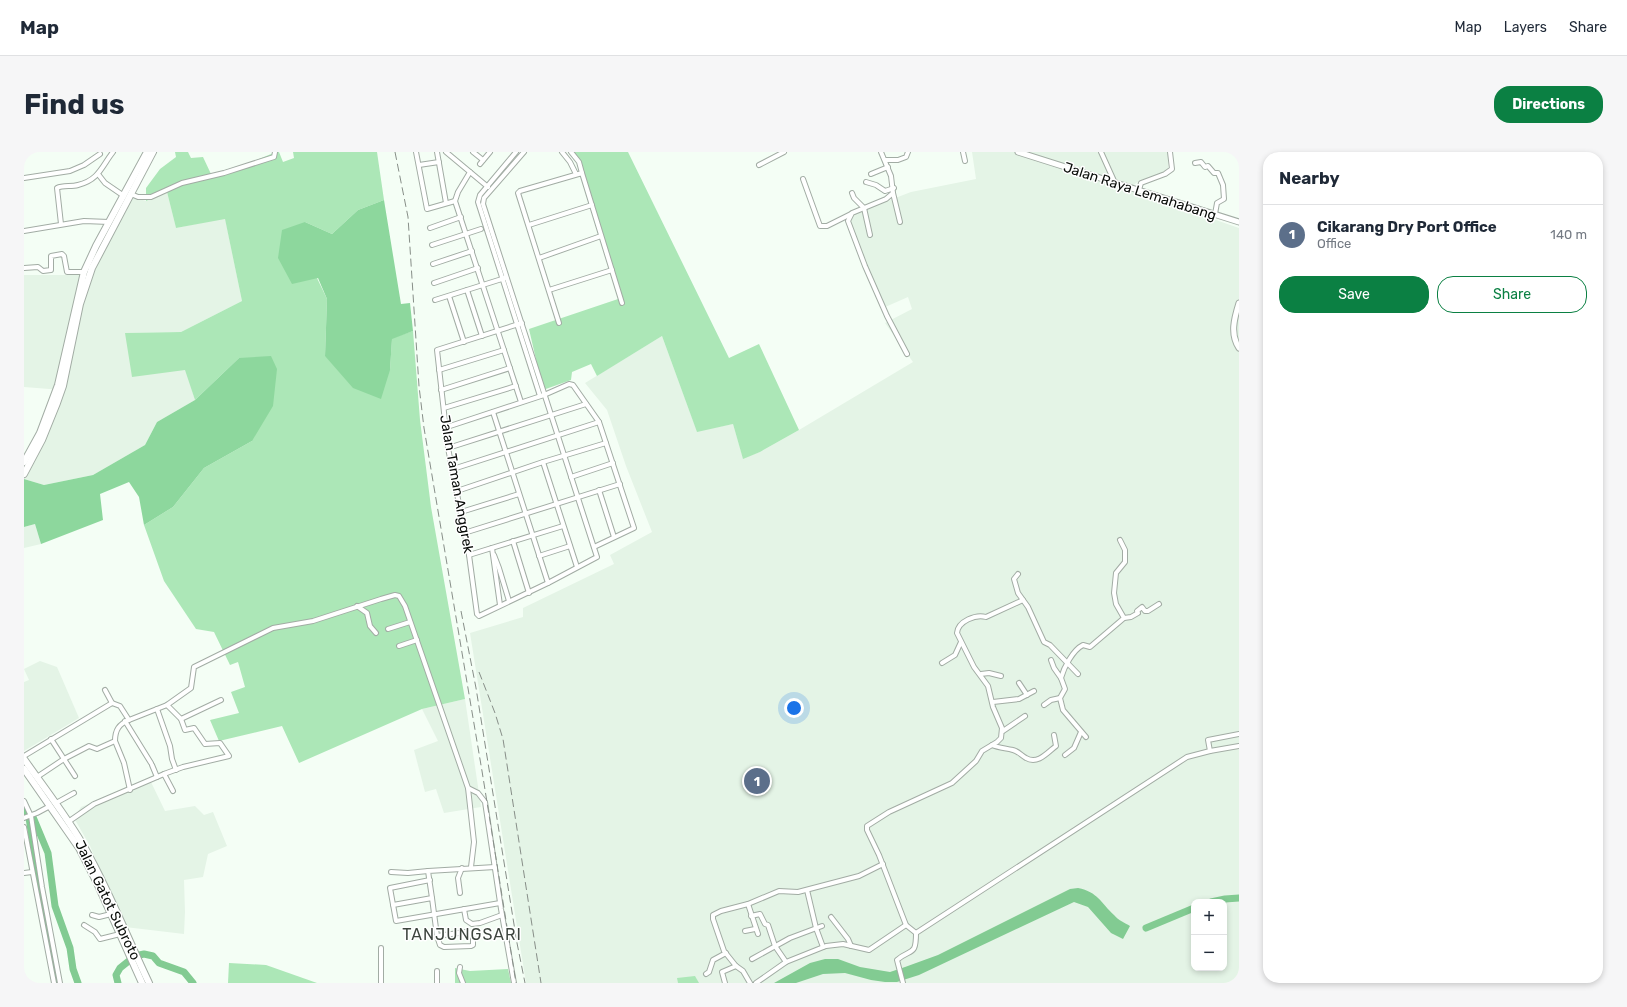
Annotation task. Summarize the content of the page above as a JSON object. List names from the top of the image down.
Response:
{
  "streets": {
    "highway": ["Jalan Gatot Subroto"],
    "main road": ["Jalan Raya Lemahabang"],
    "street": ["Jalan Taman Anggrek"]
  },
  "districts": ["TANJUNGSARI"],
  "page": {
    "header": "Map",
    "nav": ["Map", "Layers", "Share"],
    "buttons": [
      "Directions",
      ["Save", "Share"]
    ],
    "title": "Find us",
    "heading": "Nearby",
    "list": [
      {
        "mark": "1",
        "name": "Cikarang Dry Port Office",
        "note": "Office",
        "value": "140 m"
      }
    ],
    "pins": "1",
    "map_buttons": ["+", "−"]
  }
}
